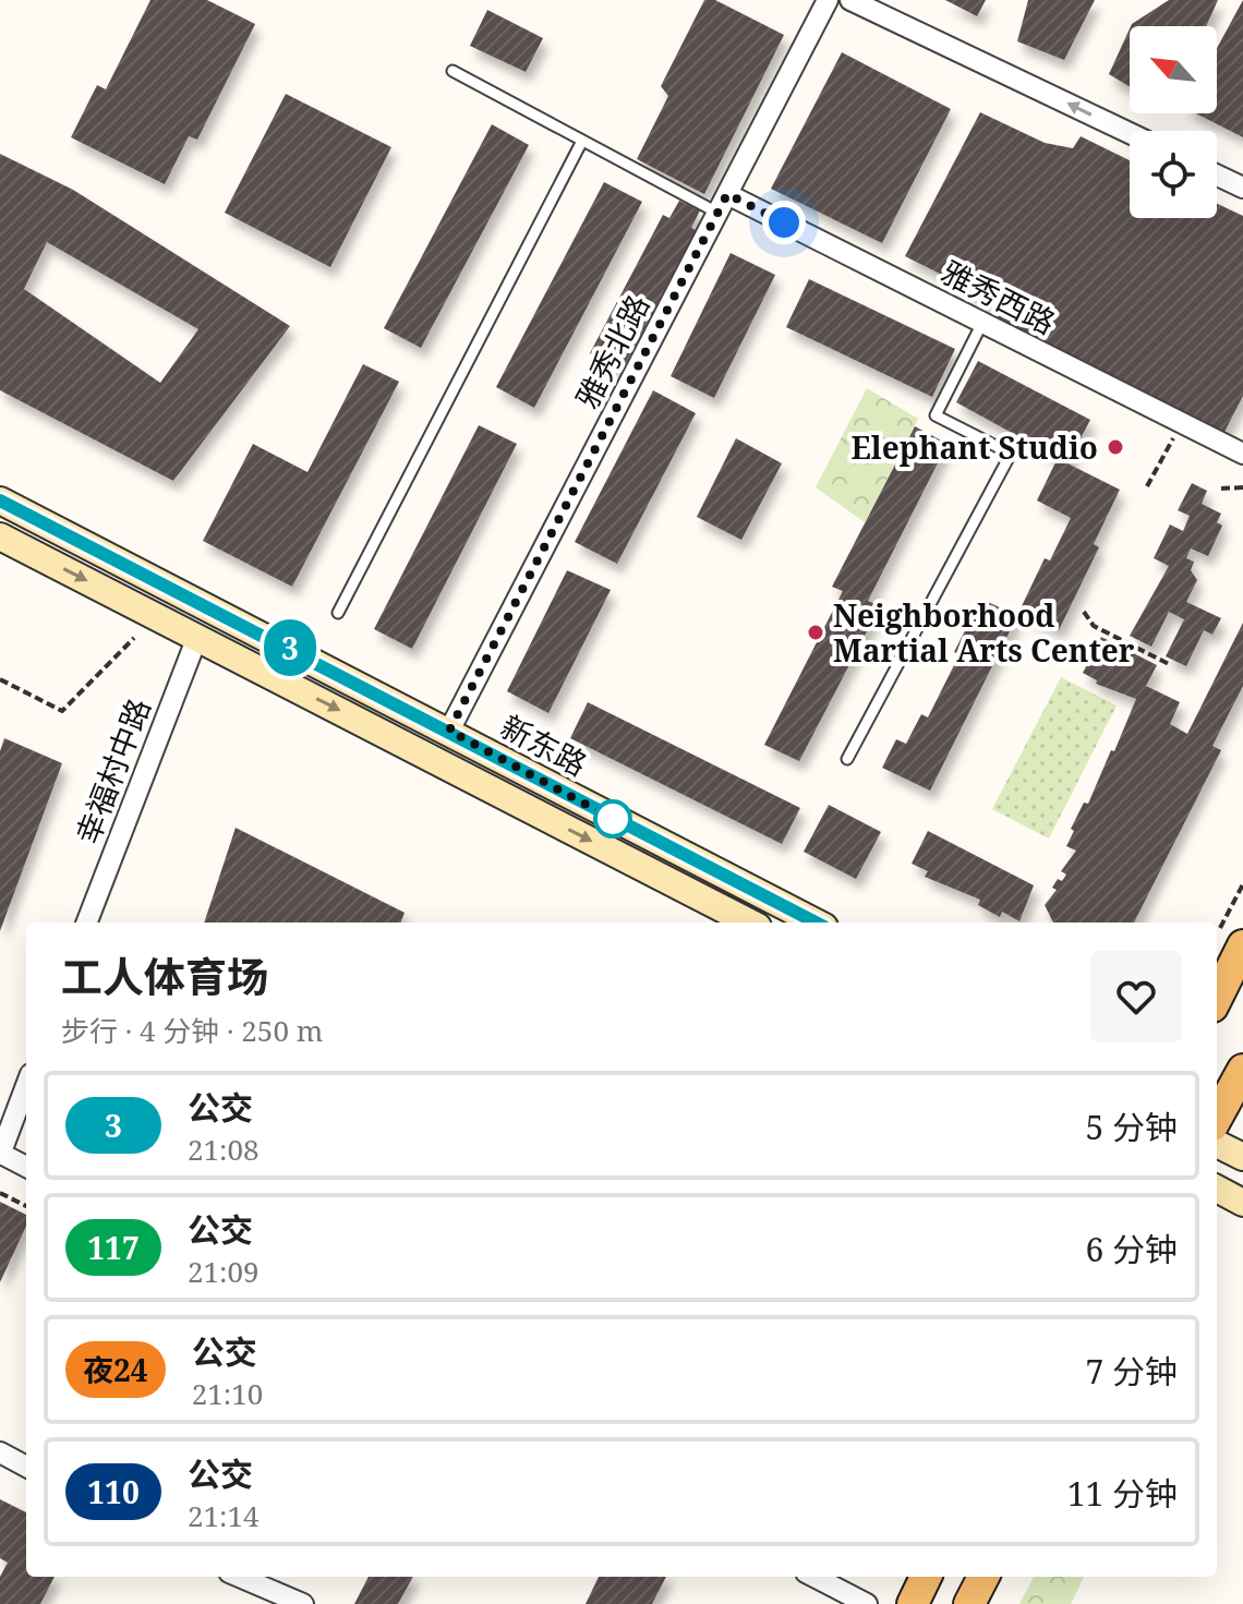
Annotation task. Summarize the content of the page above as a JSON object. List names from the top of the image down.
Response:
{
  "streets": {
    "main road": ["新东路"],
    "street": ["雅秀西路", "雅秀北路", "幸福村中路"]
  },
  "crossings": [
    ["雅秀西路", "雅秀北路"],
    ["雅秀北路", "新东路"],
    ["新东路", "幸福村中路"]
  ],
  "places": ["Elephant Studio", "Neighborhood Martial Arts Center"],
  "lines": ["bus line 3"],
  "north": "top left",
  "page": {
    "on_map": "3",
    "heading": ["工人体育场", "步行 · 4 分钟 · 250 m"],
    "list": [
      {
        "mark": "3",
        "name": "公交",
        "note": "21:08",
        "value": "5 分钟"
      },
      {
        "mark": "117",
        "name": "公交",
        "note": "21:09",
        "value": "6 分钟"
      },
      {
        "mark": "夜24",
        "name": "公交",
        "note": "21:10",
        "value": "7 分钟"
      },
      {
        "mark": "110",
        "name": "公交",
        "note": "21:14",
        "value": "11 分钟"
      }
    ]
  }
}
